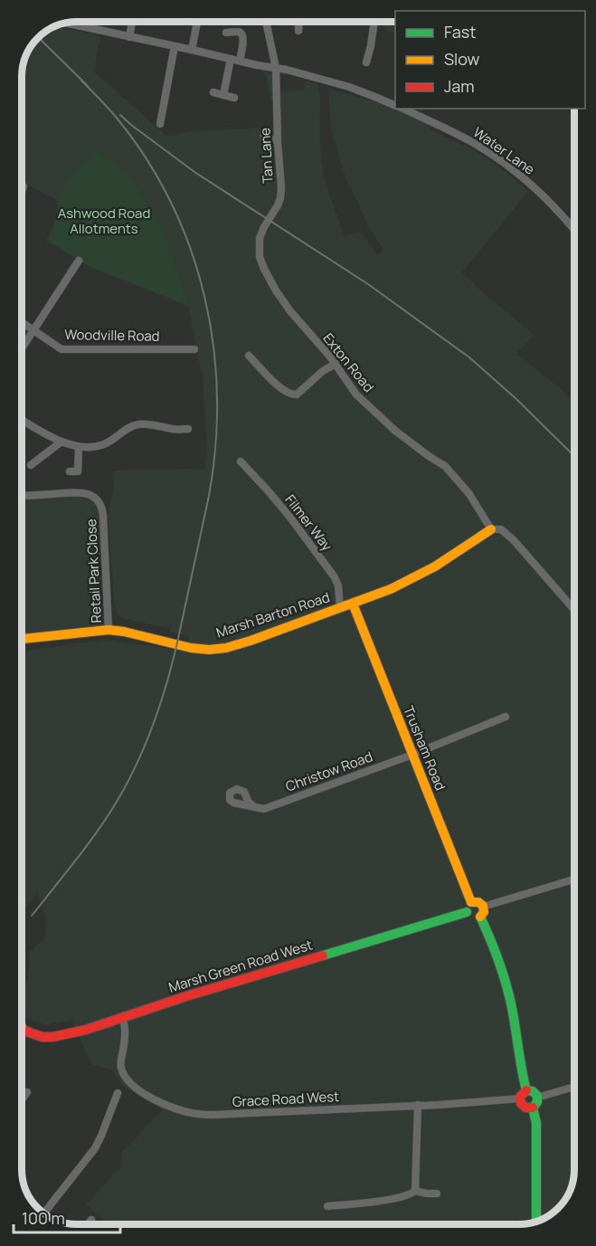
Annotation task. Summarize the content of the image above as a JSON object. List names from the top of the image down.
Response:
{
  "streets": {
    "street": [
      "Water Lane",
      "Tan Lane",
      "Woodville Road",
      "Exton Road",
      "Filmer Way",
      "Retail Park Close",
      "Marsh Barton Road",
      "Trusham Road",
      "Christow Road",
      "Marsh Green Road West",
      "Grace Road West"
    ]
  },
  "crossings": [
    ["Water Lane", "Tan Lane"],
    ["Tan Lane", "Exton Road"],
    ["Exton Road", "Marsh Barton Road"],
    ["Filmer Way", "Marsh Barton Road"],
    ["Retail Park Close", "Marsh Barton Road"],
    ["Marsh Barton Road", "Trusham Road"],
    ["Trusham Road", "Christow Road"],
    ["Trusham Road", "Marsh Green Road West"],
    ["Marsh Green Road West", "Grace Road West"]
  ],
  "parks": ["Ashwood Road Allotments"],
  "legend": ["Fast", "Slow", "Jam"],
  "scale_bar": "100 m"
}
